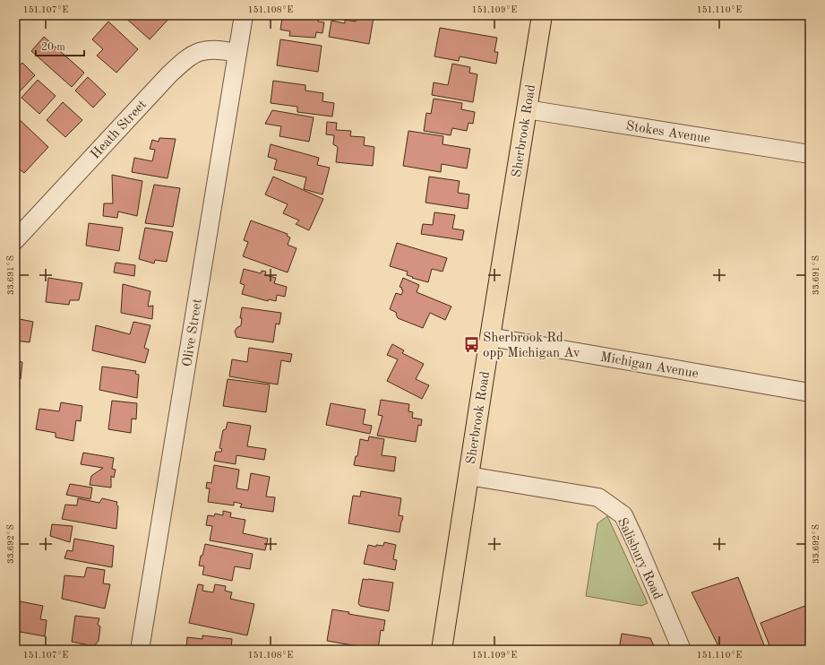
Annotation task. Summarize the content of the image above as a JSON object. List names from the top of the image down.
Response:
{
  "streets": {
    "main road": ["Sherbrook Road"],
    "street": [
      "Heath Street",
      "Stokes Avenue",
      "Olive Street",
      "Michigan Avenue",
      "Salisbury Road"
    ]
  },
  "crossings": [
    ["Heath Street", "Olive Street"],
    ["Sherbrook Road", "Stokes Avenue"],
    ["Sherbrook Road", "Michigan Avenue"],
    ["Sherbrook Road", "Salisbury Road"]
  ],
  "places": {
    "bus stop": ["Sherbrook Rd opp Michigan Av"]
  },
  "scale_bar": "20 m",
  "coordinates": [
    "151.107°E",
    "151.108°E",
    "151.109°E",
    "151.110°E",
    "33.691°S",
    "33.692°S"
  ]
}
